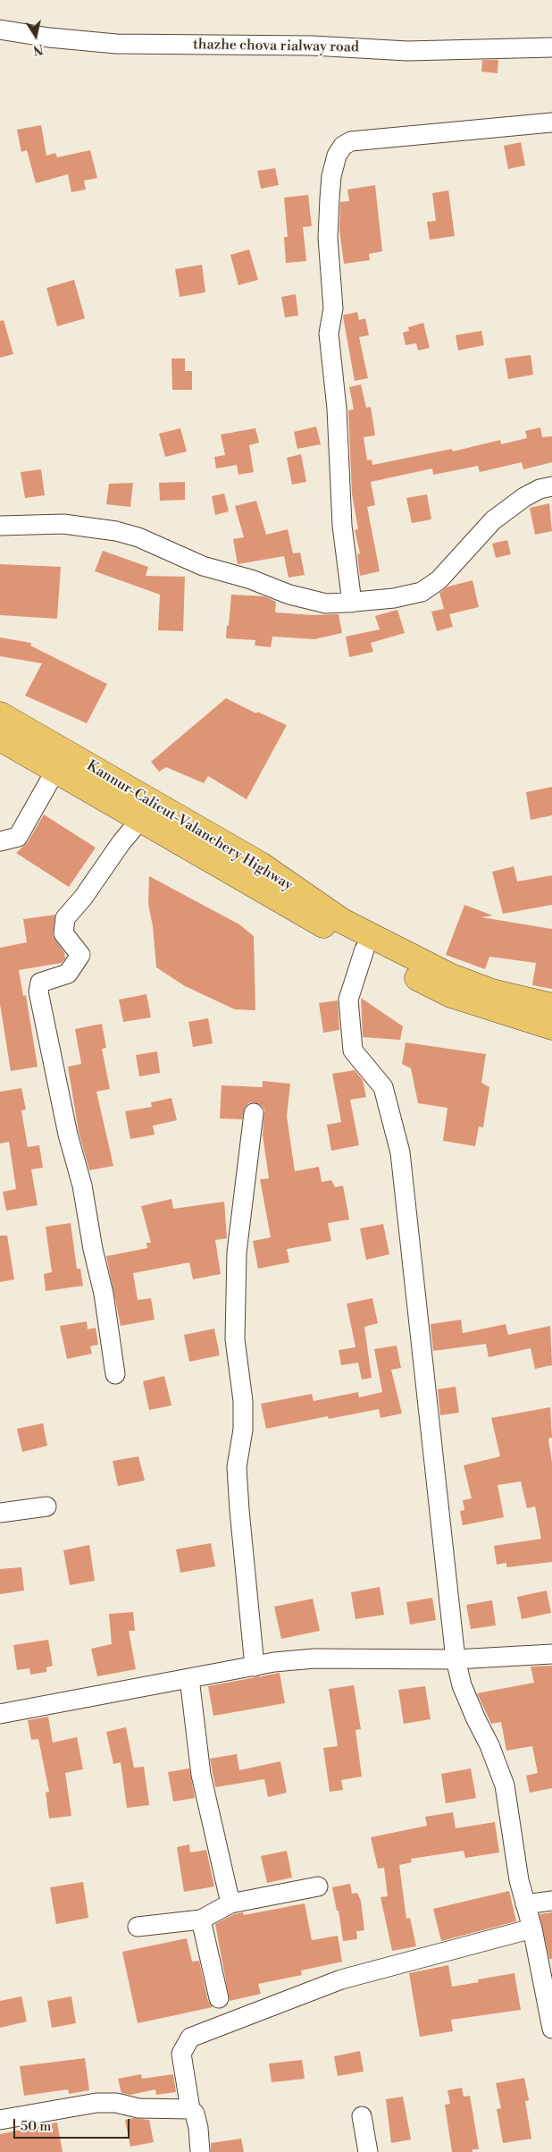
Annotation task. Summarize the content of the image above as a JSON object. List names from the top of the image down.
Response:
{
  "streets": {
    "highway": ["Kannur-Calicut-Valanchery Highway"],
    "street": ["thazhe chova rialway road"]
  },
  "scale_bar": "50 m",
  "north": "bottom"
}
